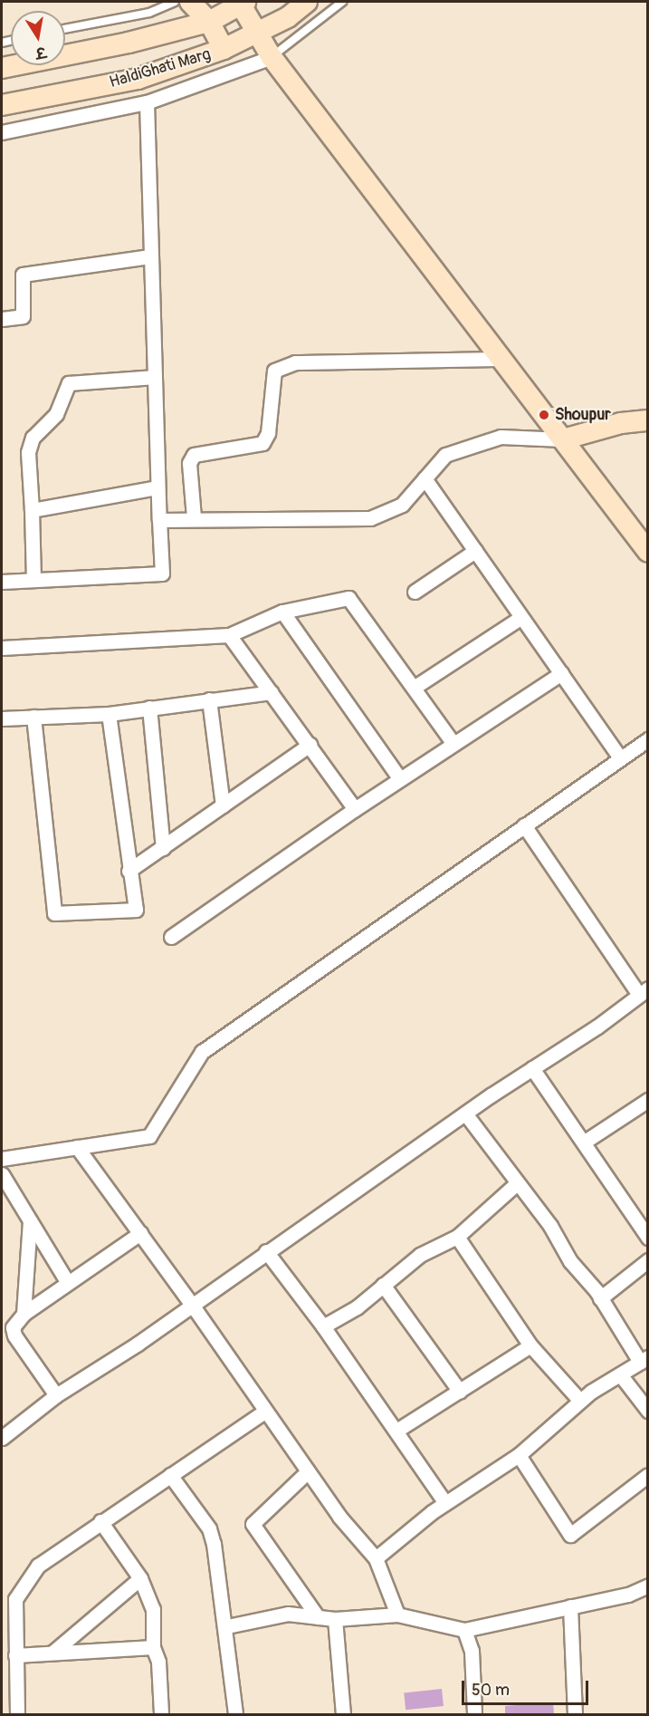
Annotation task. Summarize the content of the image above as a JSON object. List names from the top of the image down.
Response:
{
  "streets": {
    "street": ["HaldiGhati Marg"]
  },
  "places": ["Shoupur"],
  "scale_bar": "50 m",
  "north": "bottom"
}
